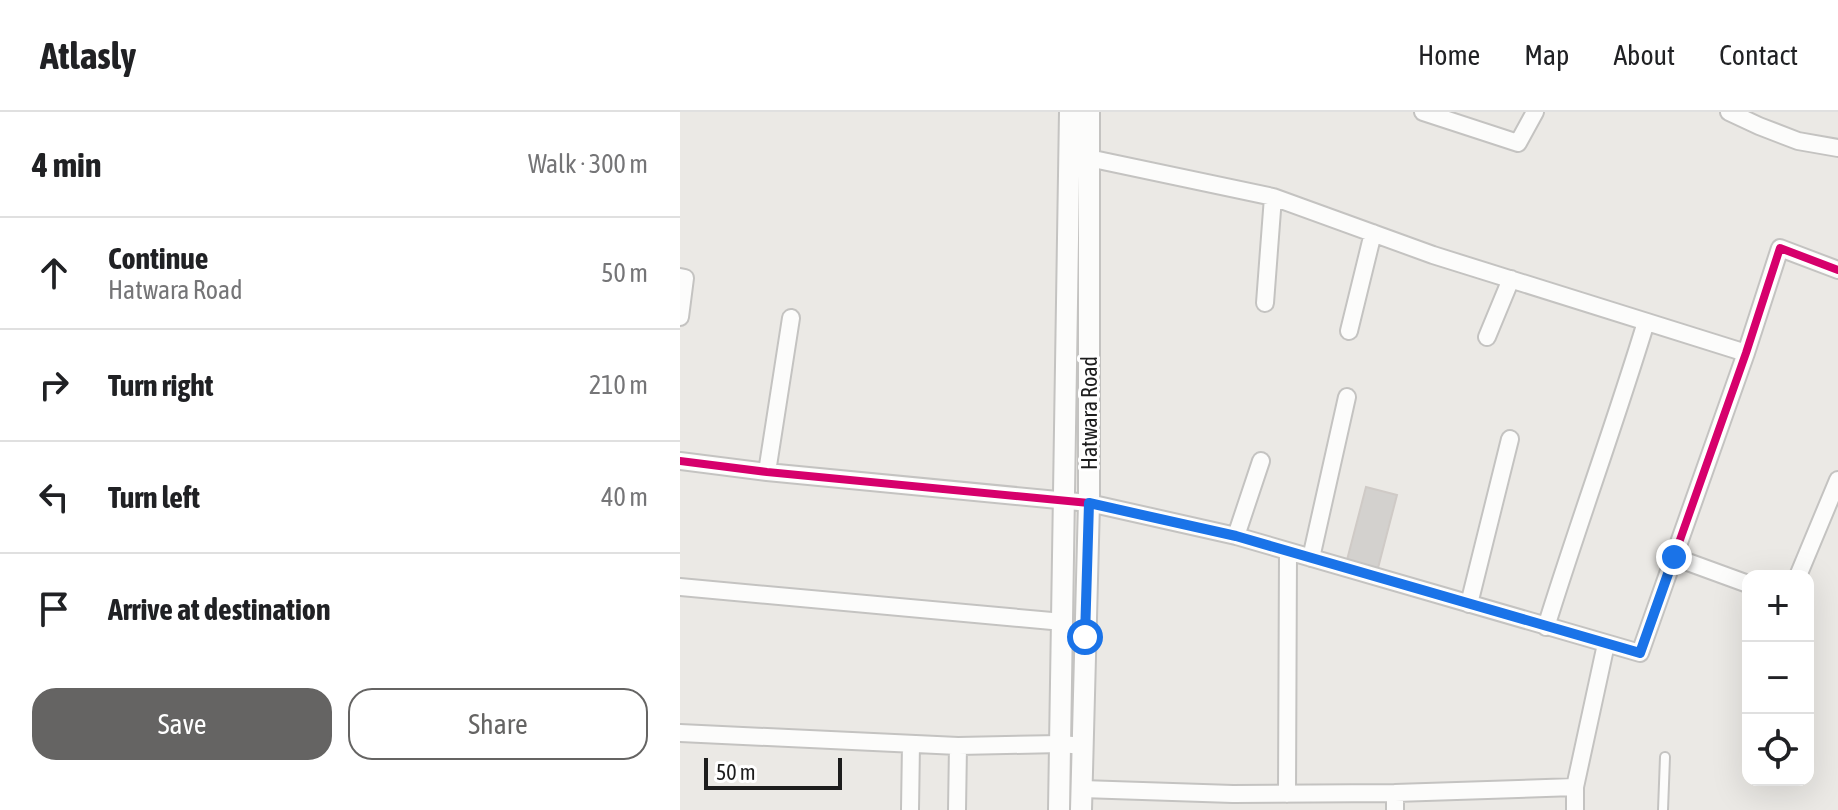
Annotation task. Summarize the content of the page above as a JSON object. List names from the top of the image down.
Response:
{
  "streets": {
    "street": ["Hatwara Road"]
  },
  "scale_bar": "50 m",
  "page": {
    "header": "Atlasly",
    "nav": [
      "Home",
      "Map",
      "About",
      "Contact"
    ],
    "heading": ["4 min", "Walk · 300 m"],
    "list": [
      ["Continue", "Hatwara Road", "50 m"],
      ["Turn right", "210 m"],
      ["Turn left", "40 m"],
      "Arrive at destination"
    ],
    "map_buttons": ["+", "−"],
    "buttons": ["Save", "Share"],
    "scale": "50 m"
  }
}
